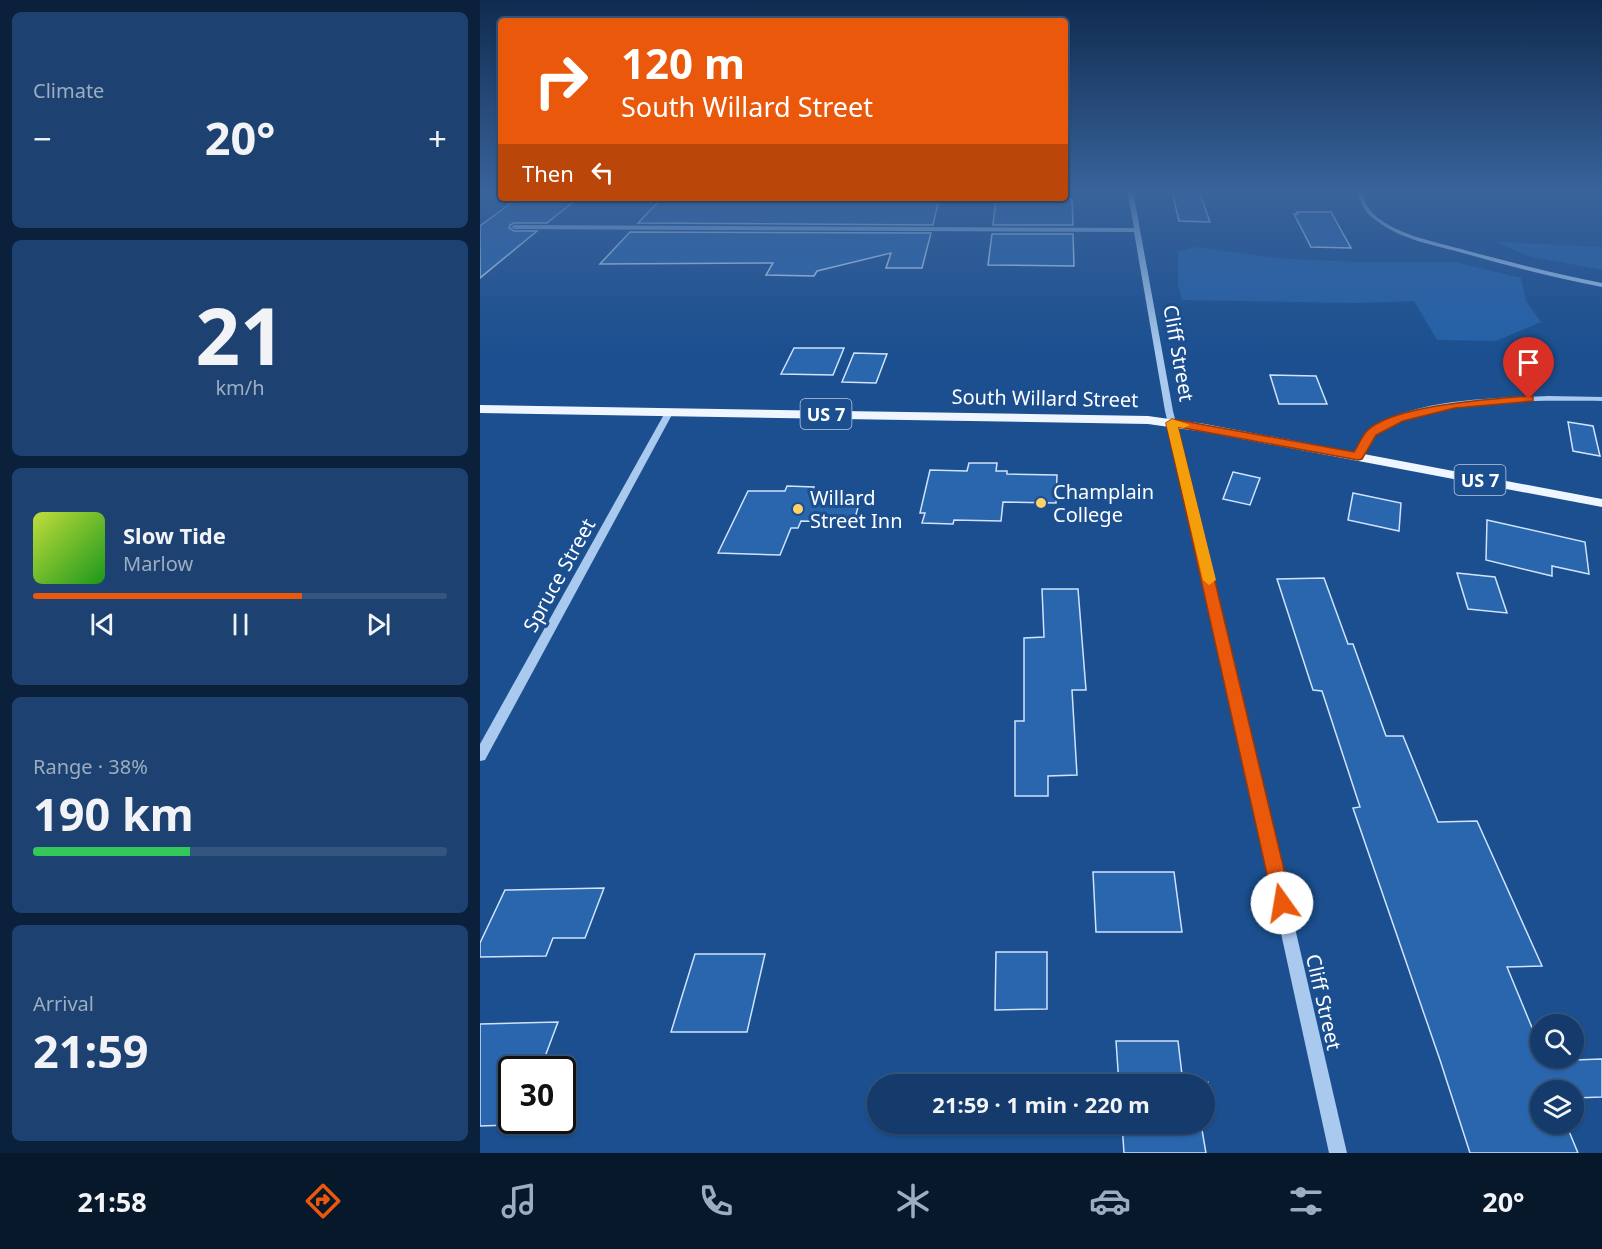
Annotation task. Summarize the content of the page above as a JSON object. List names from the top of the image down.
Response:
{
  "streets": {
    "main road": ["South Willard Street", "US 7"],
    "street": ["Cliff Street", "Spruce Street"]
  },
  "crossings": [
    ["Cliff Street", "South Willard Street"],
    ["South Willard Street", "Spruce Street"]
  ],
  "places": ["Champlain College", "Willard Street Inn"],
  "page": {
    "tile": [
      "Climate",
      ["21", "km/h"],
      ["Range · 38%", "190 km"],
      ["Arrival", "21:59"]
    ],
    "turn": ["120 m", "South Willard Street"],
    "heat": ["−", "20°", "+"],
    "then": "Then",
    "song": ["Slow Tide", "Marlow"],
    "limit": "30",
    "trip": "21:59 · 1 min · 220 m",
    "tabs": ["21:58", "20°"]
  }
}
